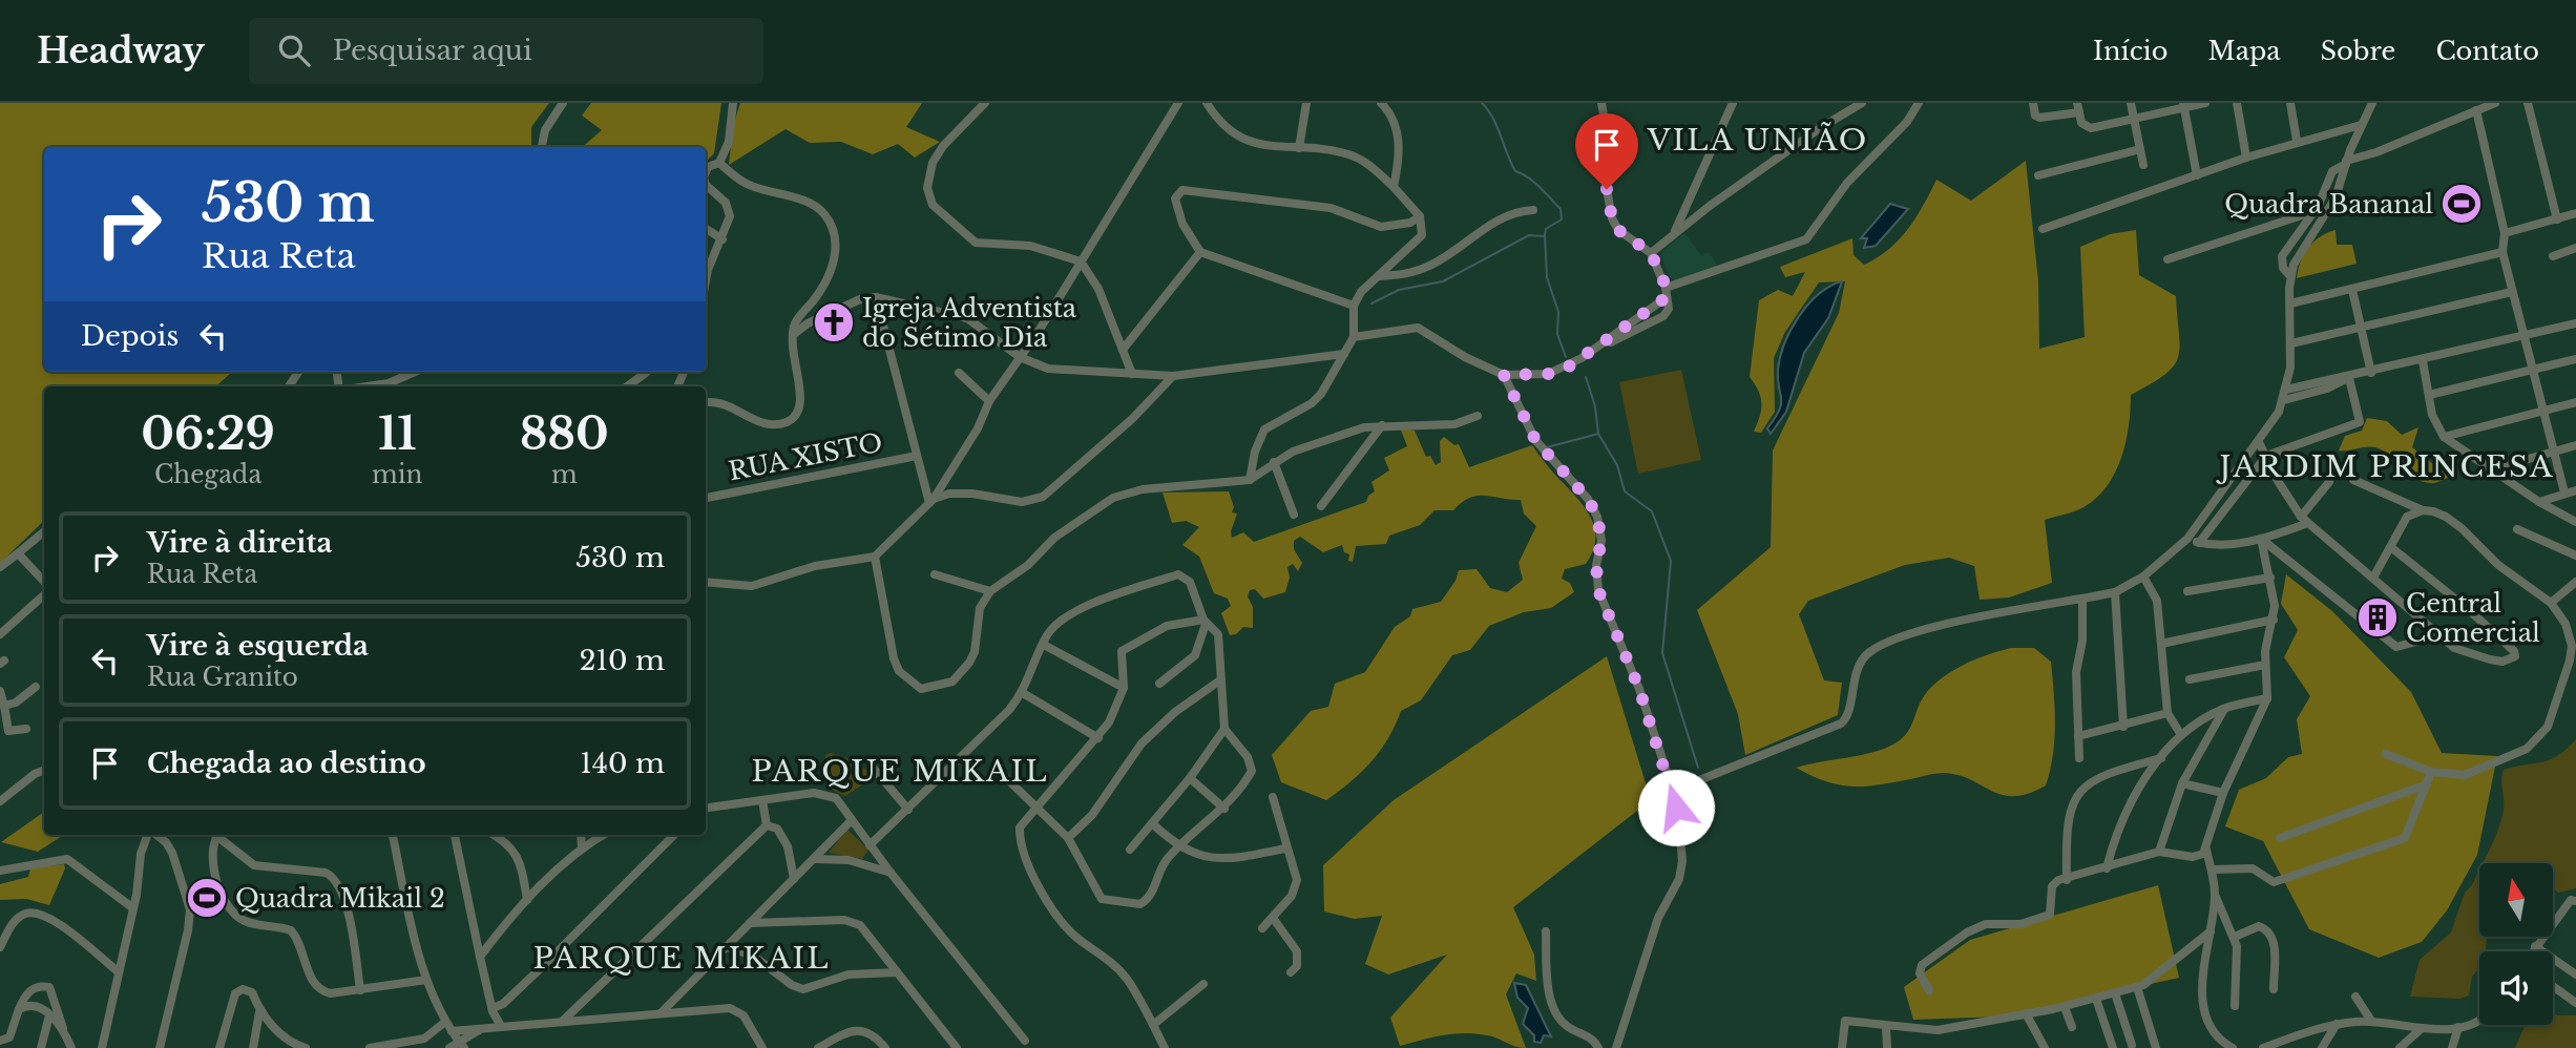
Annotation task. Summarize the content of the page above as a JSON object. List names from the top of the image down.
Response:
{
  "streets": {
    "street": ["RUA XISTO"]
  },
  "districts": [
    "VILA UNIÃO",
    "JARDIM PRINCESA",
    "PARQUE MIKAIL",
    "PARQUE MIKAIL"
  ],
  "places": {
    "sports": ["Quadra Bananal", "Quadra Mikail 2"],
    "church": ["Igreja Adventista do Sétimo Dia"],
    "building": ["Central Comercial"]
  },
  "north": "top",
  "page": {
    "header": "Headway",
    "search": "Pesquisar aqui",
    "nav": [
      "Início",
      "Mapa",
      "Sobre",
      "Contato"
    ],
    "turn": ["530 m", "Rua Reta"],
    "then": "Depois",
    "eta": [
      "06:29",
      "Chegada",
      "11",
      "min",
      "880",
      "m"
    ],
    "list": [
      {
        "name": "Vire à direita",
        "note": "Rua Reta",
        "value": "530 m"
      },
      {
        "name": "Vire à esquerda",
        "note": "Rua Granito",
        "value": "210 m"
      },
      {
        "name": "Chegada ao destino",
        "value": "140 m"
      }
    ]
  }
}
